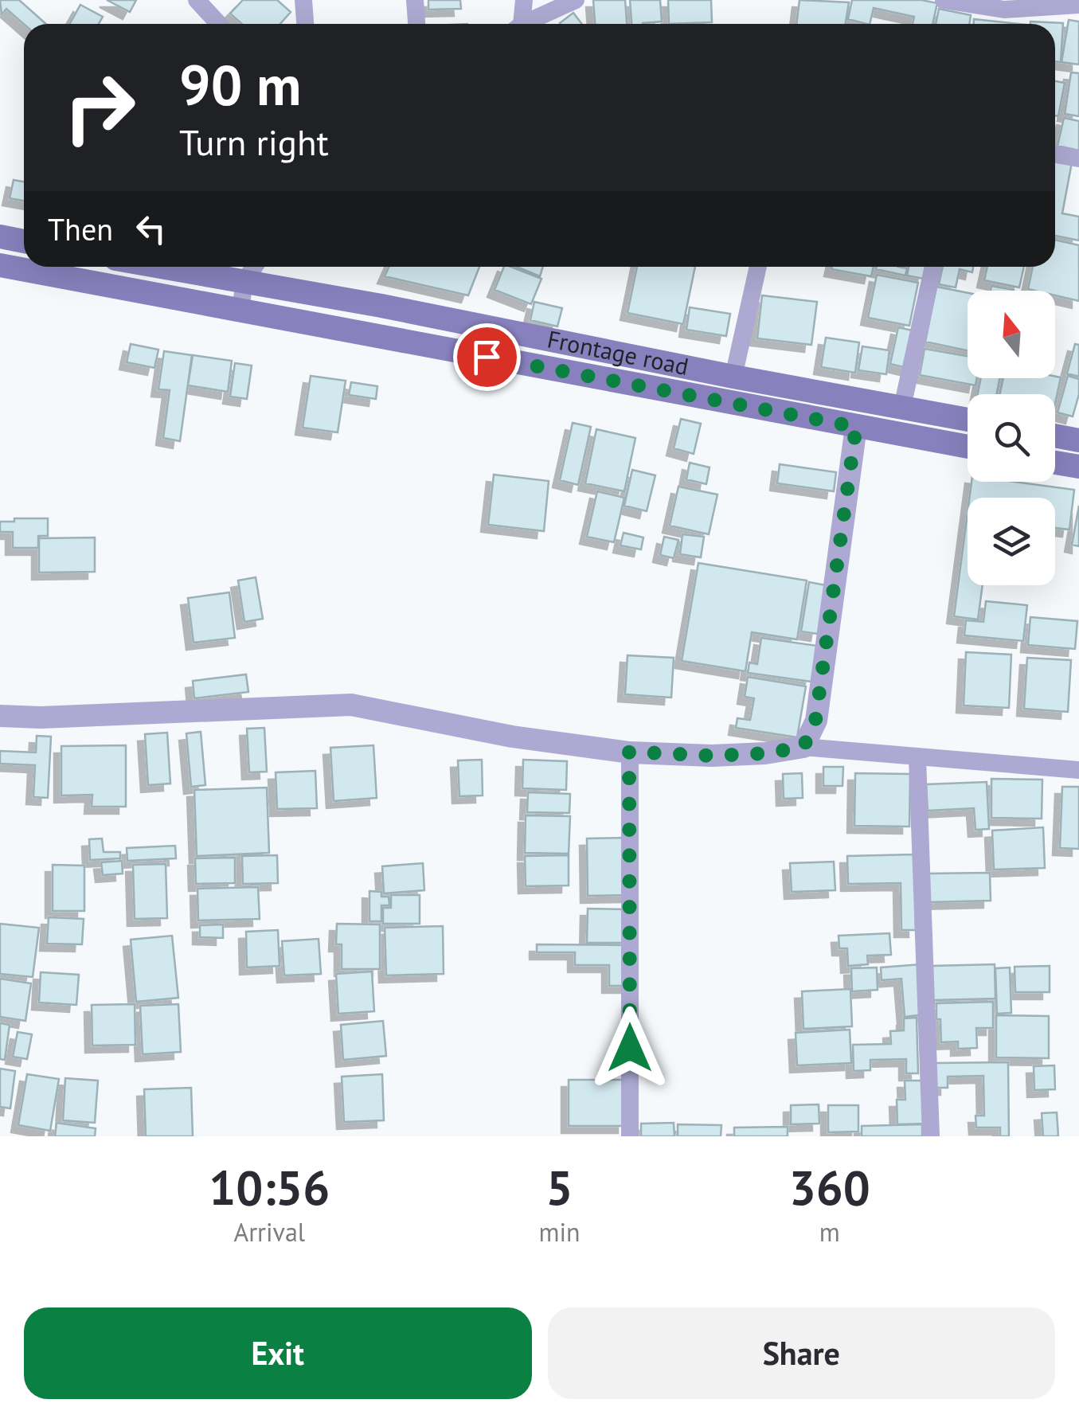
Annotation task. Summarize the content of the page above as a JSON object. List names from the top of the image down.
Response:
{
  "streets": {
    "main road": ["Frontage road"]
  },
  "north": "top",
  "page": {
    "turn": ["90 m", "Turn right"],
    "then": "Then",
    "eta": [
      "10:56",
      "Arrival",
      "5",
      "min",
      "360",
      "m"
    ],
    "buttons": ["Exit", "Share"]
  }
}
